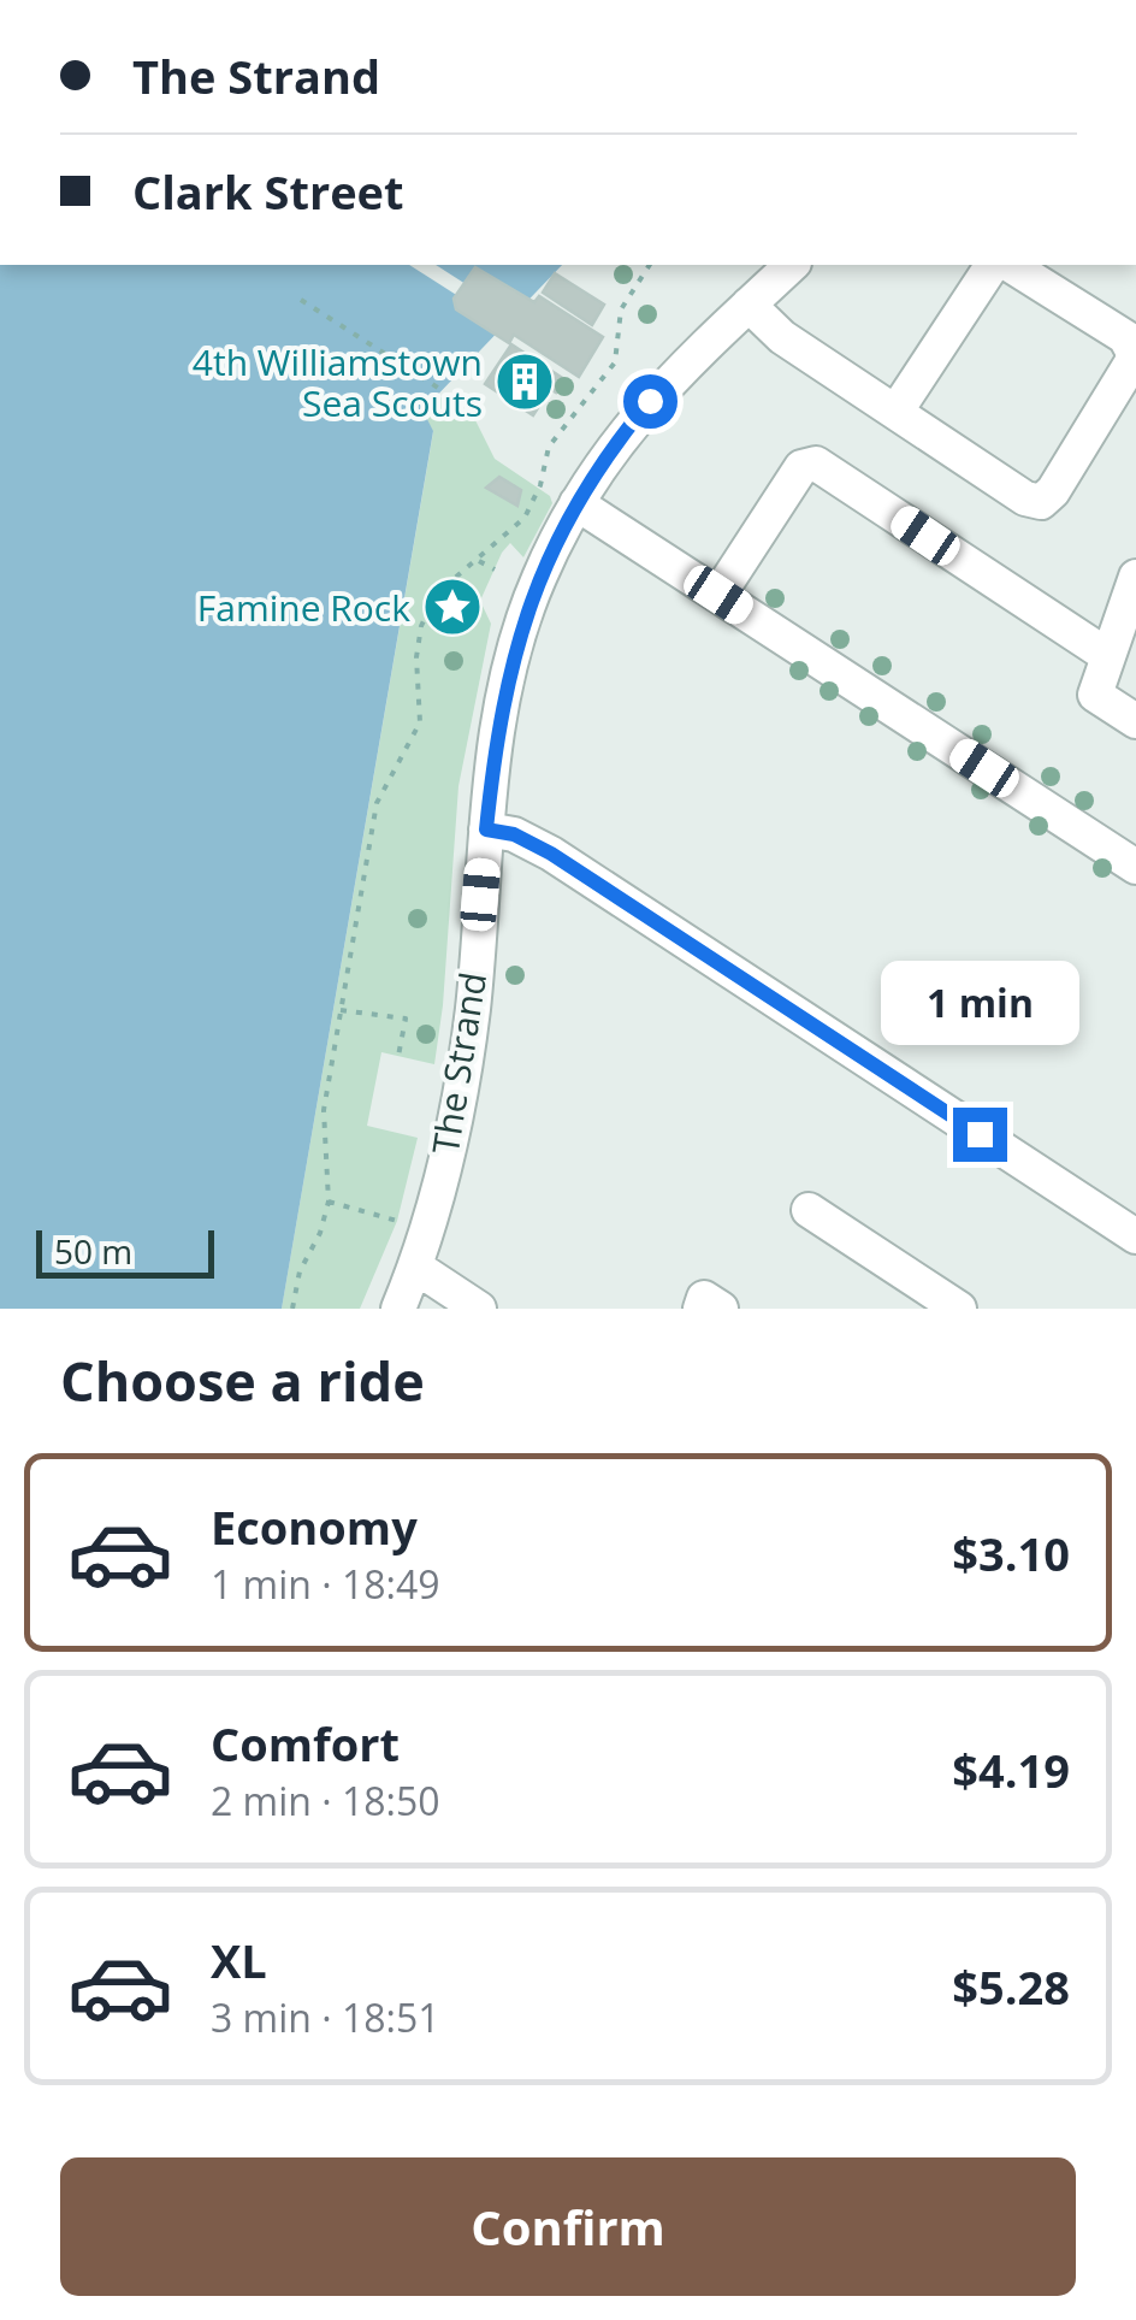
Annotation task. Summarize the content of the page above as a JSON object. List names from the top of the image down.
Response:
{
  "streets": {
    "street": ["The Strand"]
  },
  "places": {
    "building": ["4th Williamstown Sea Scouts"],
    "place": ["Famine Rock"]
  },
  "scale_bar": "50 m",
  "page": {
    "banner": ["The Strand", "Clark Street"],
    "bubble": "1 min",
    "scale": "50 m",
    "heading": "Choose a ride",
    "list": [
      {
        "name": "Economy",
        "note": "1 min · 18:49",
        "value": "$3.10"
      },
      {
        "name": "Comfort",
        "note": "2 min · 18:50",
        "value": "$4.19"
      },
      {
        "name": "XL",
        "note": "3 min · 18:51",
        "value": "$5.28"
      }
    ],
    "buttons": "Confirm"
  }
}
